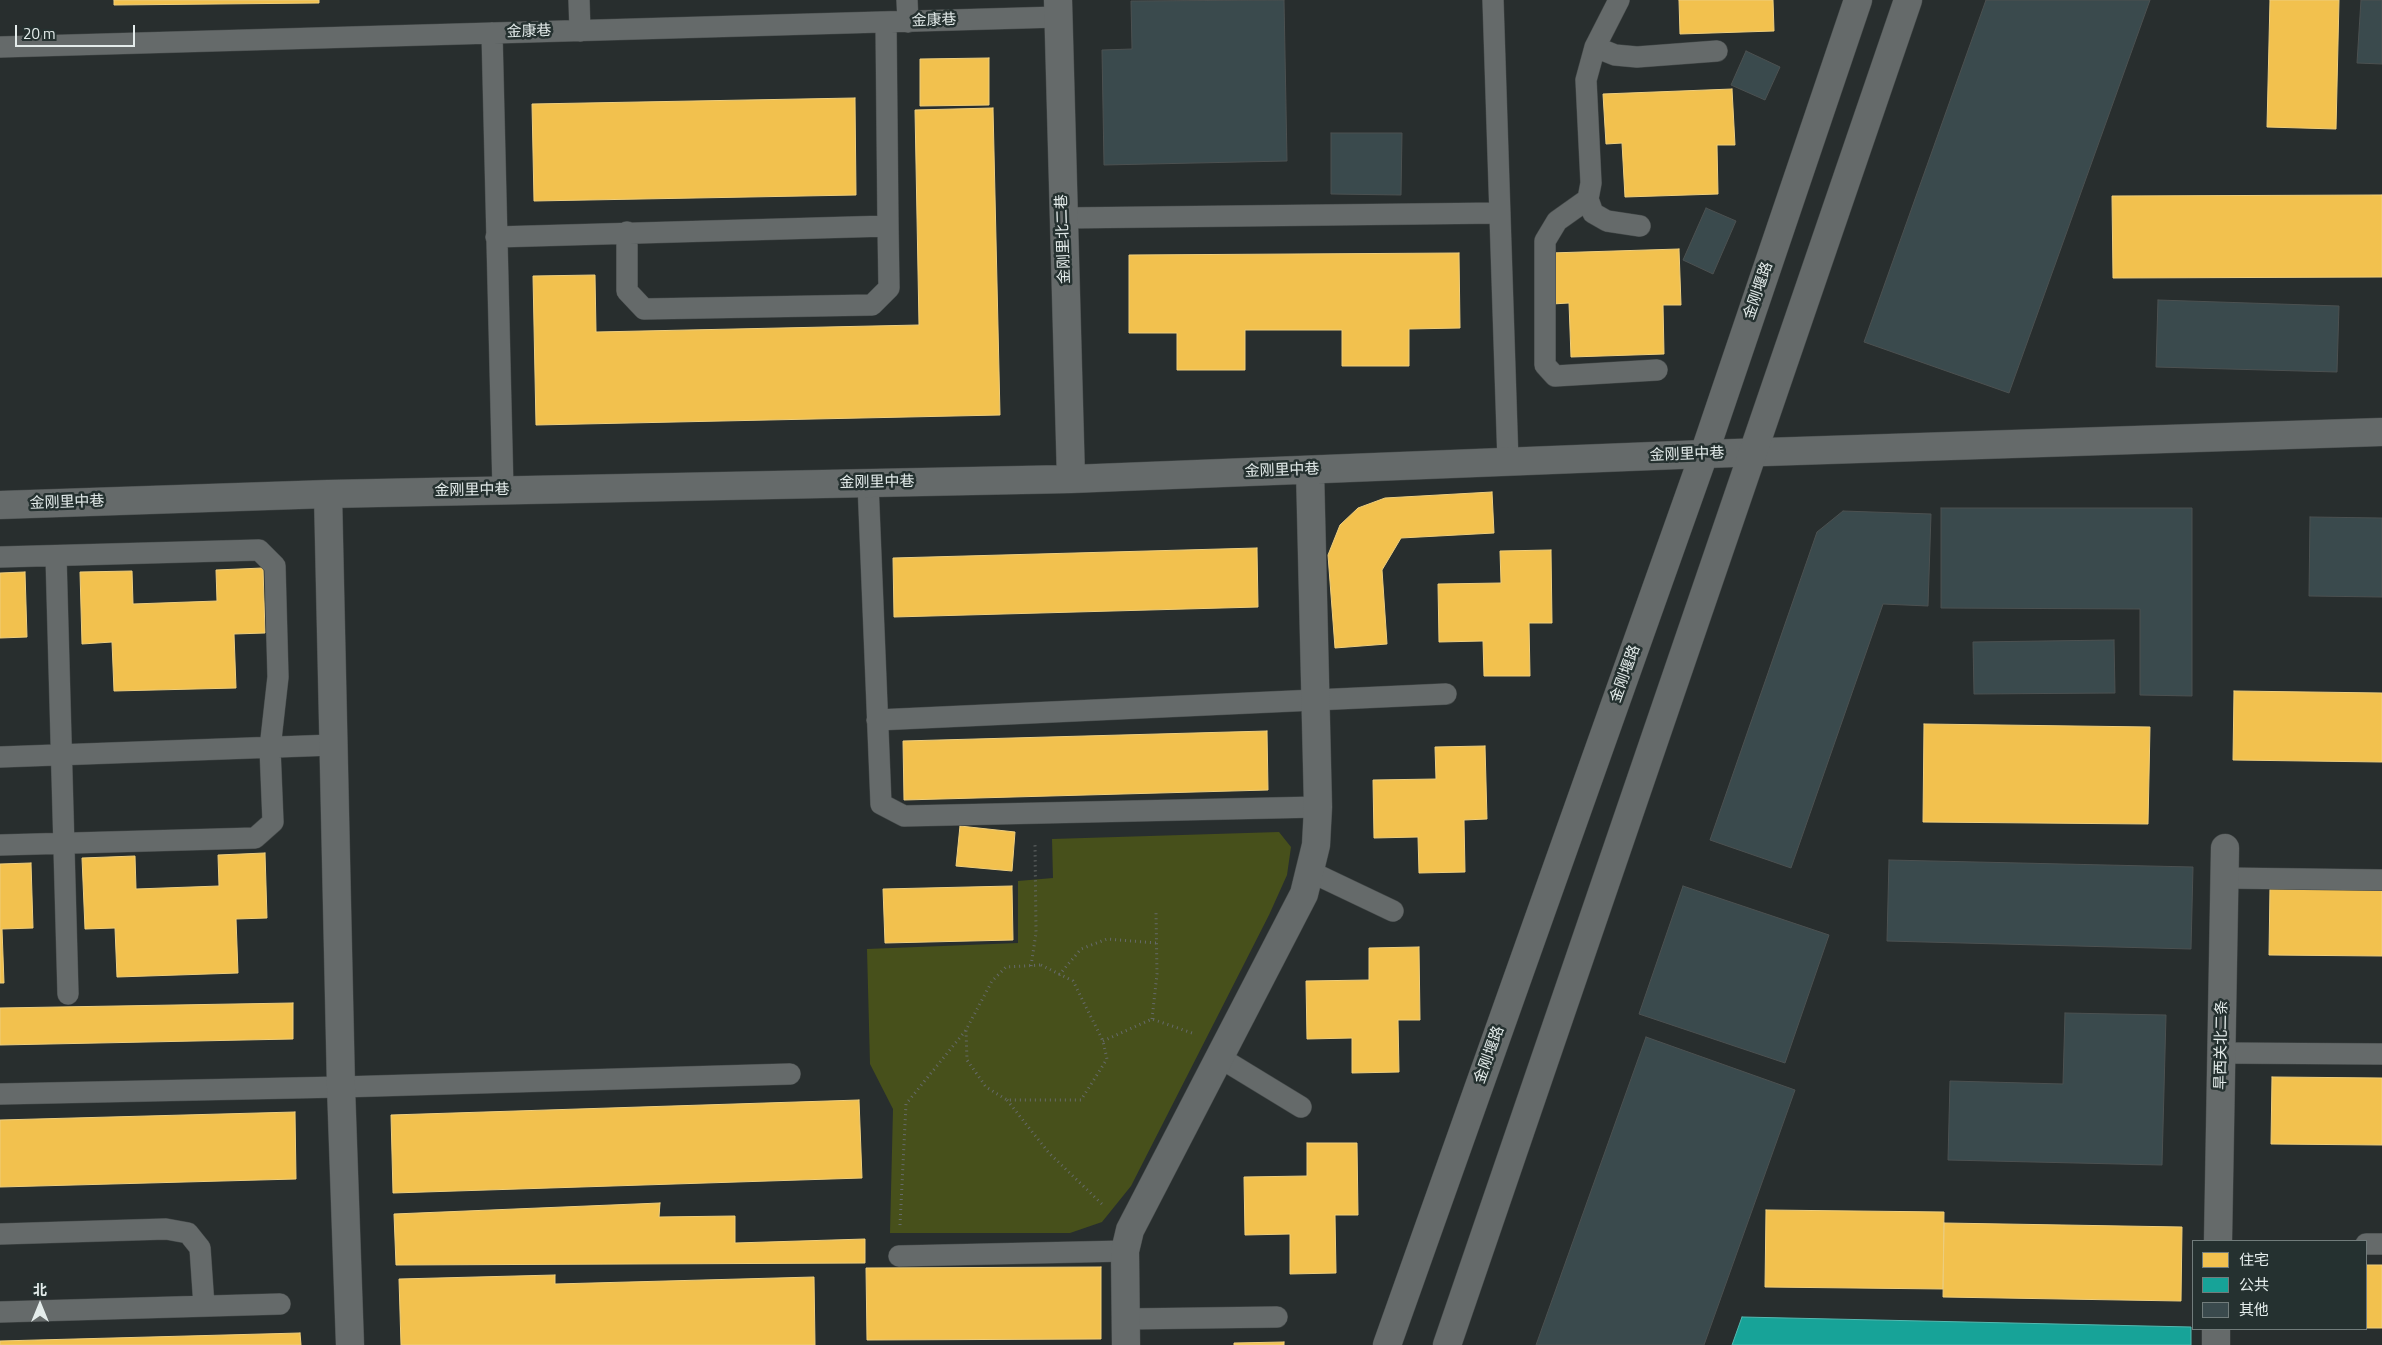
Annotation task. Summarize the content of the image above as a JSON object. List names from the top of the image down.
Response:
{
  "streets": {
    "street": [
      "金刚里北二巷",
      "金刚堰路",
      "金刚里中巷",
      "旱西关北二条"
    ],
    "lane": ["金康巷"]
  },
  "crossings": [
    ["金康巷", "金刚里北二巷"],
    ["金刚里北二巷", "金刚里中巷"],
    ["金刚堰路", "金刚里中巷"]
  ],
  "legend": ["住宅", "公共", "其他"],
  "scale_bar": "20 m",
  "north": "top"
}
